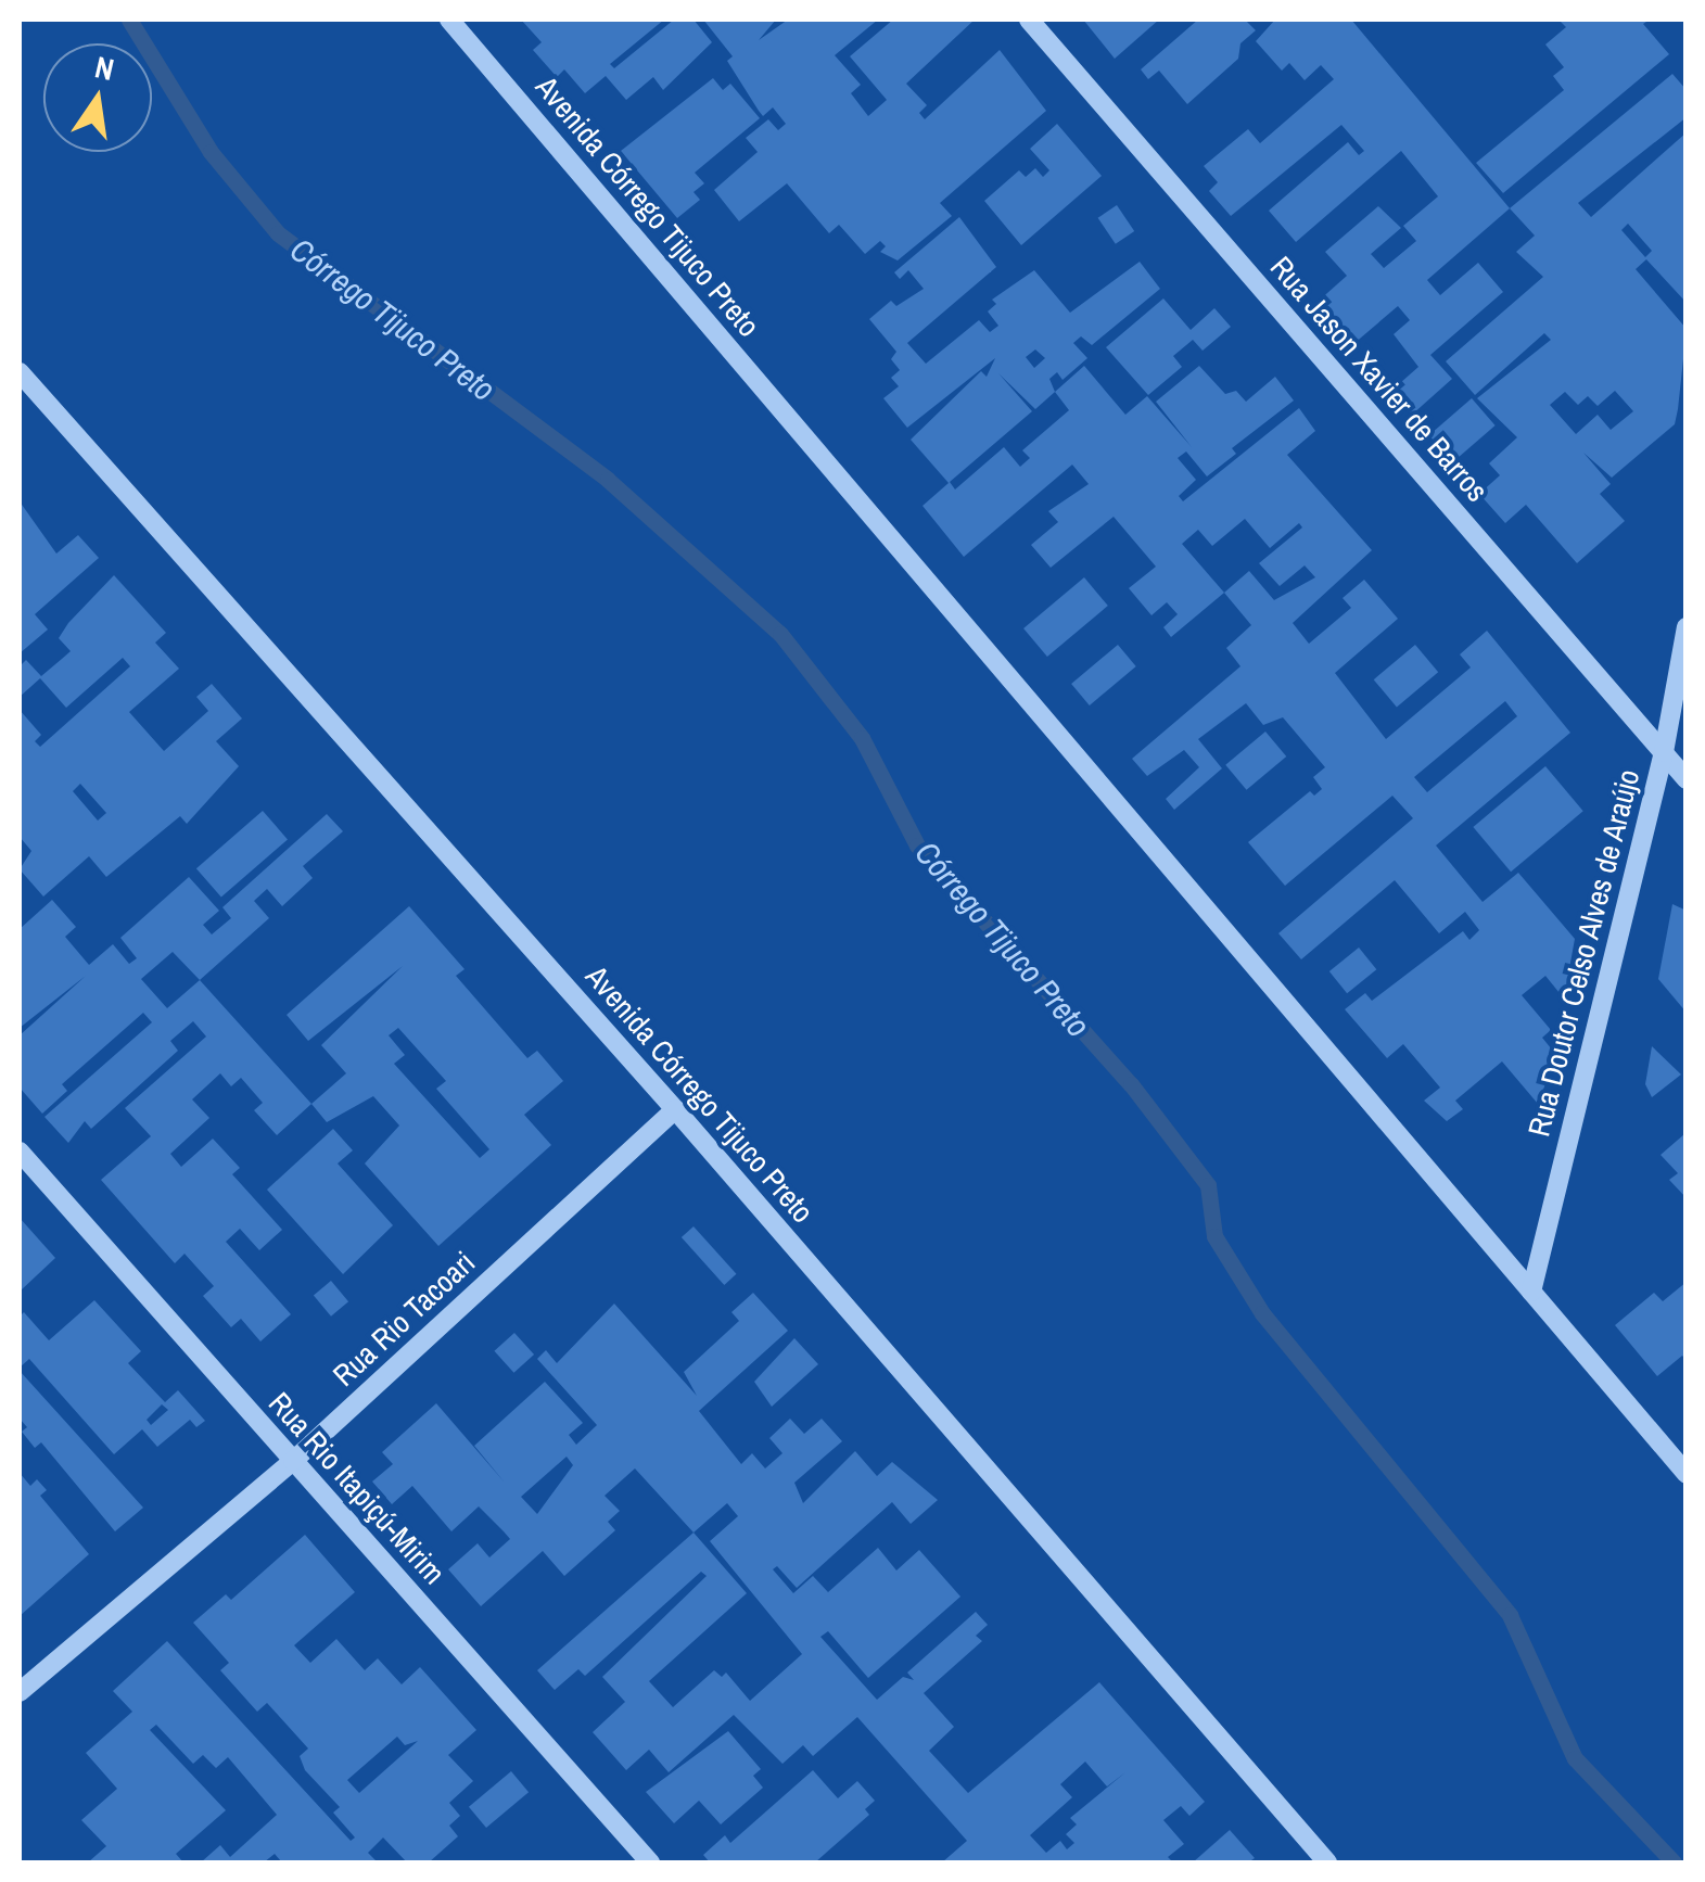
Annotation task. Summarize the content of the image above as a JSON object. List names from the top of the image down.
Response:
{
  "streets": {
    "street": [
      "Avenida Córrego Tijuco Preto",
      "Rua Jason Xavier de Barros",
      "Rua Doutor Celso Alves de Araújo",
      "Rua Rio Tacoari",
      "Rua Rio Itapiçú-Mirim"
    ]
  },
  "crossings": [
    ["Avenida Córrego Tijuco Preto", "Rua Doutor Celso Alves de Araújo"],
    ["Avenida Córrego Tijuco Preto", "Rua Rio Tacoari"],
    ["Rua Jason Xavier de Barros", "Rua Doutor Celso Alves de Araújo"],
    ["Rua Rio Tacoari", "Rua Rio Itapiçú-Mirim"]
  ],
  "water": ["Córrego Tijuco Preto"],
  "north": "top"
}
